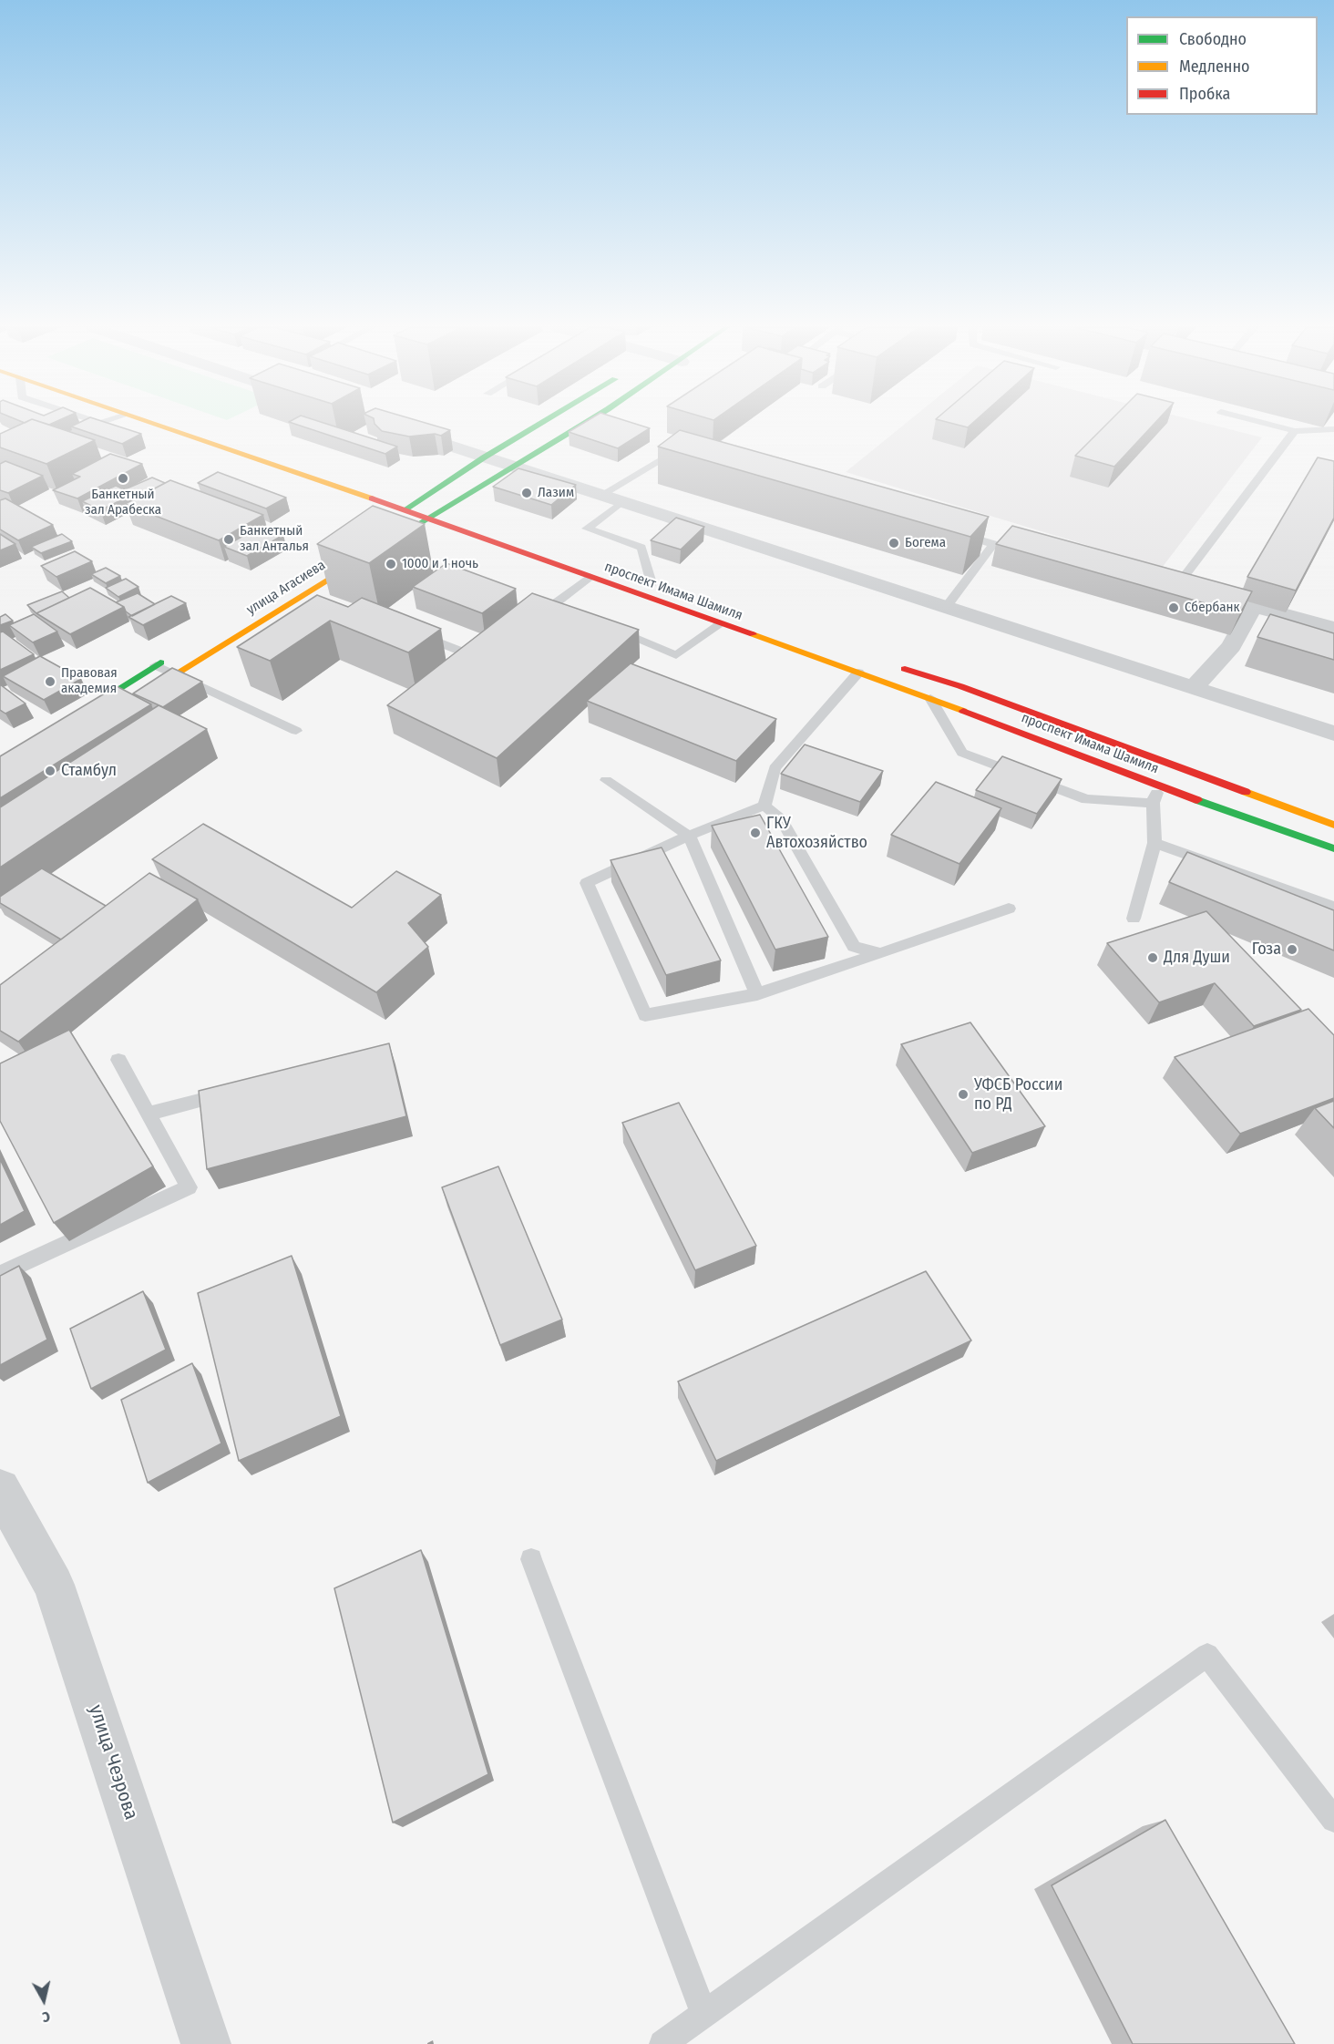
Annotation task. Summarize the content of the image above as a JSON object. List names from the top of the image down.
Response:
{
  "streets": {
    "main road": ["улица Агасиева", "проспект Имама Шамиля"],
    "street": ["улица Чеэрова"]
  },
  "places": [
    "Банкетный зал Арабеска",
    "Лазим",
    "Банкетный зал Анталья",
    "Богема",
    "1000 и 1 ночь",
    "Сбербанк",
    "Правовая академия",
    "Стамбул",
    "ГКУ Автохозяйство",
    "Гоза",
    "Для Души",
    "УФСБ России по РД"
  ],
  "legend": ["Свободно", "Медленно", "Пробка"],
  "north": "bottom"
}
